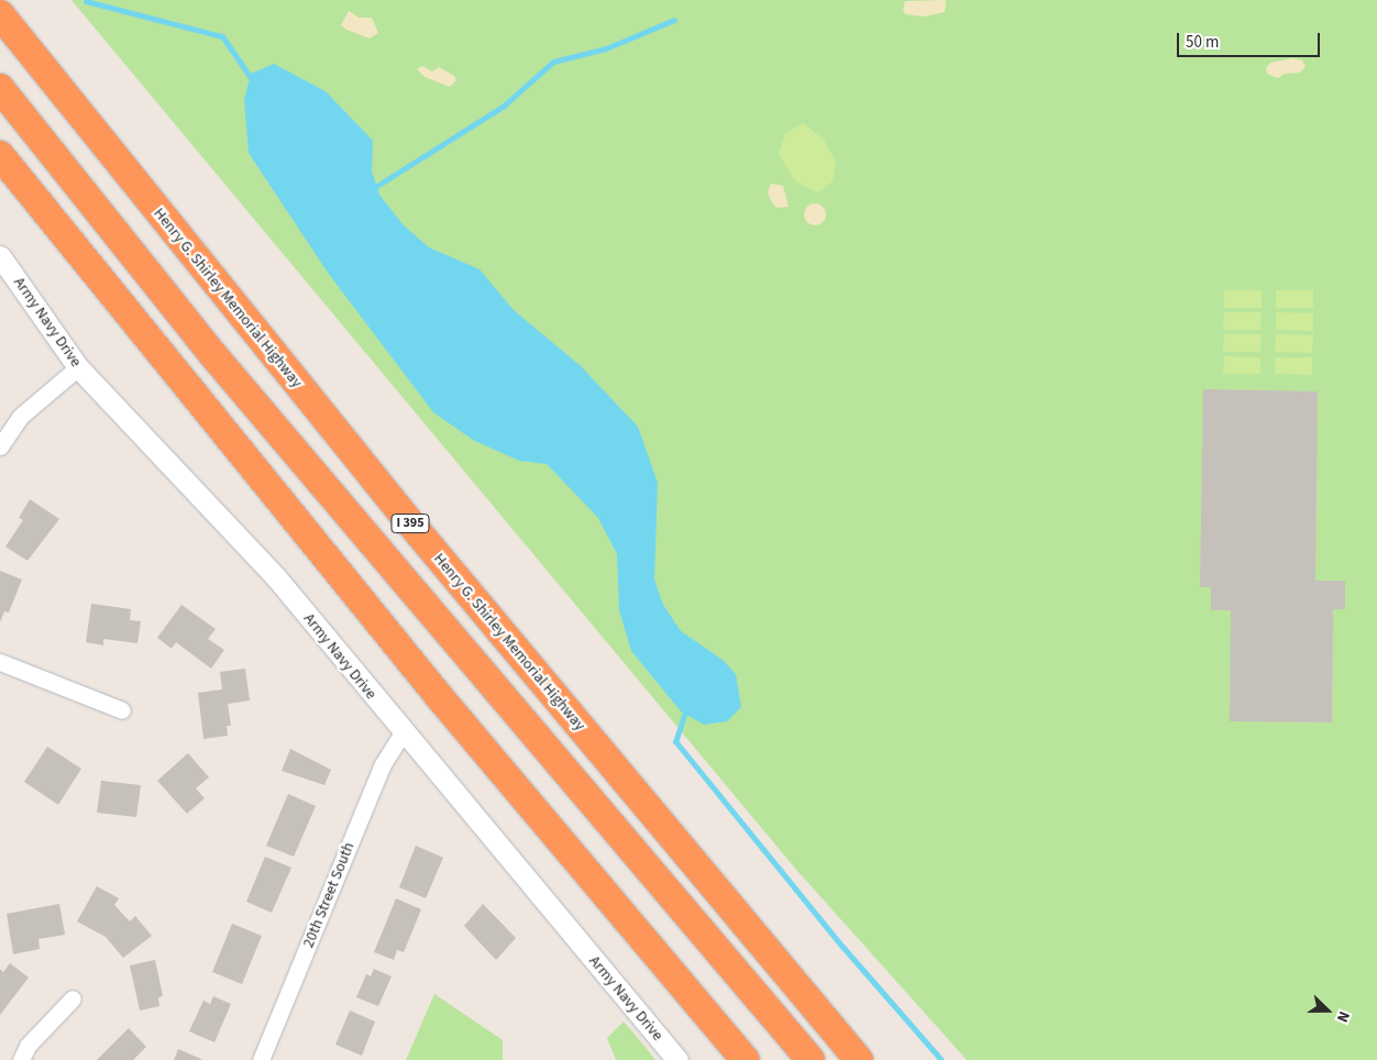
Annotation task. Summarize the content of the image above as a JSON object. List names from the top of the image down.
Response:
{
  "streets": {
    "highway": ["Henry G. Shirley Memorial Highway", "I 395"],
    "street": ["Army Navy Drive", "20th Street South"]
  },
  "crossings": [
    ["Army Navy Drive", "20th Street South"]
  ],
  "scale_bar": "50 m",
  "north": "right"
}
